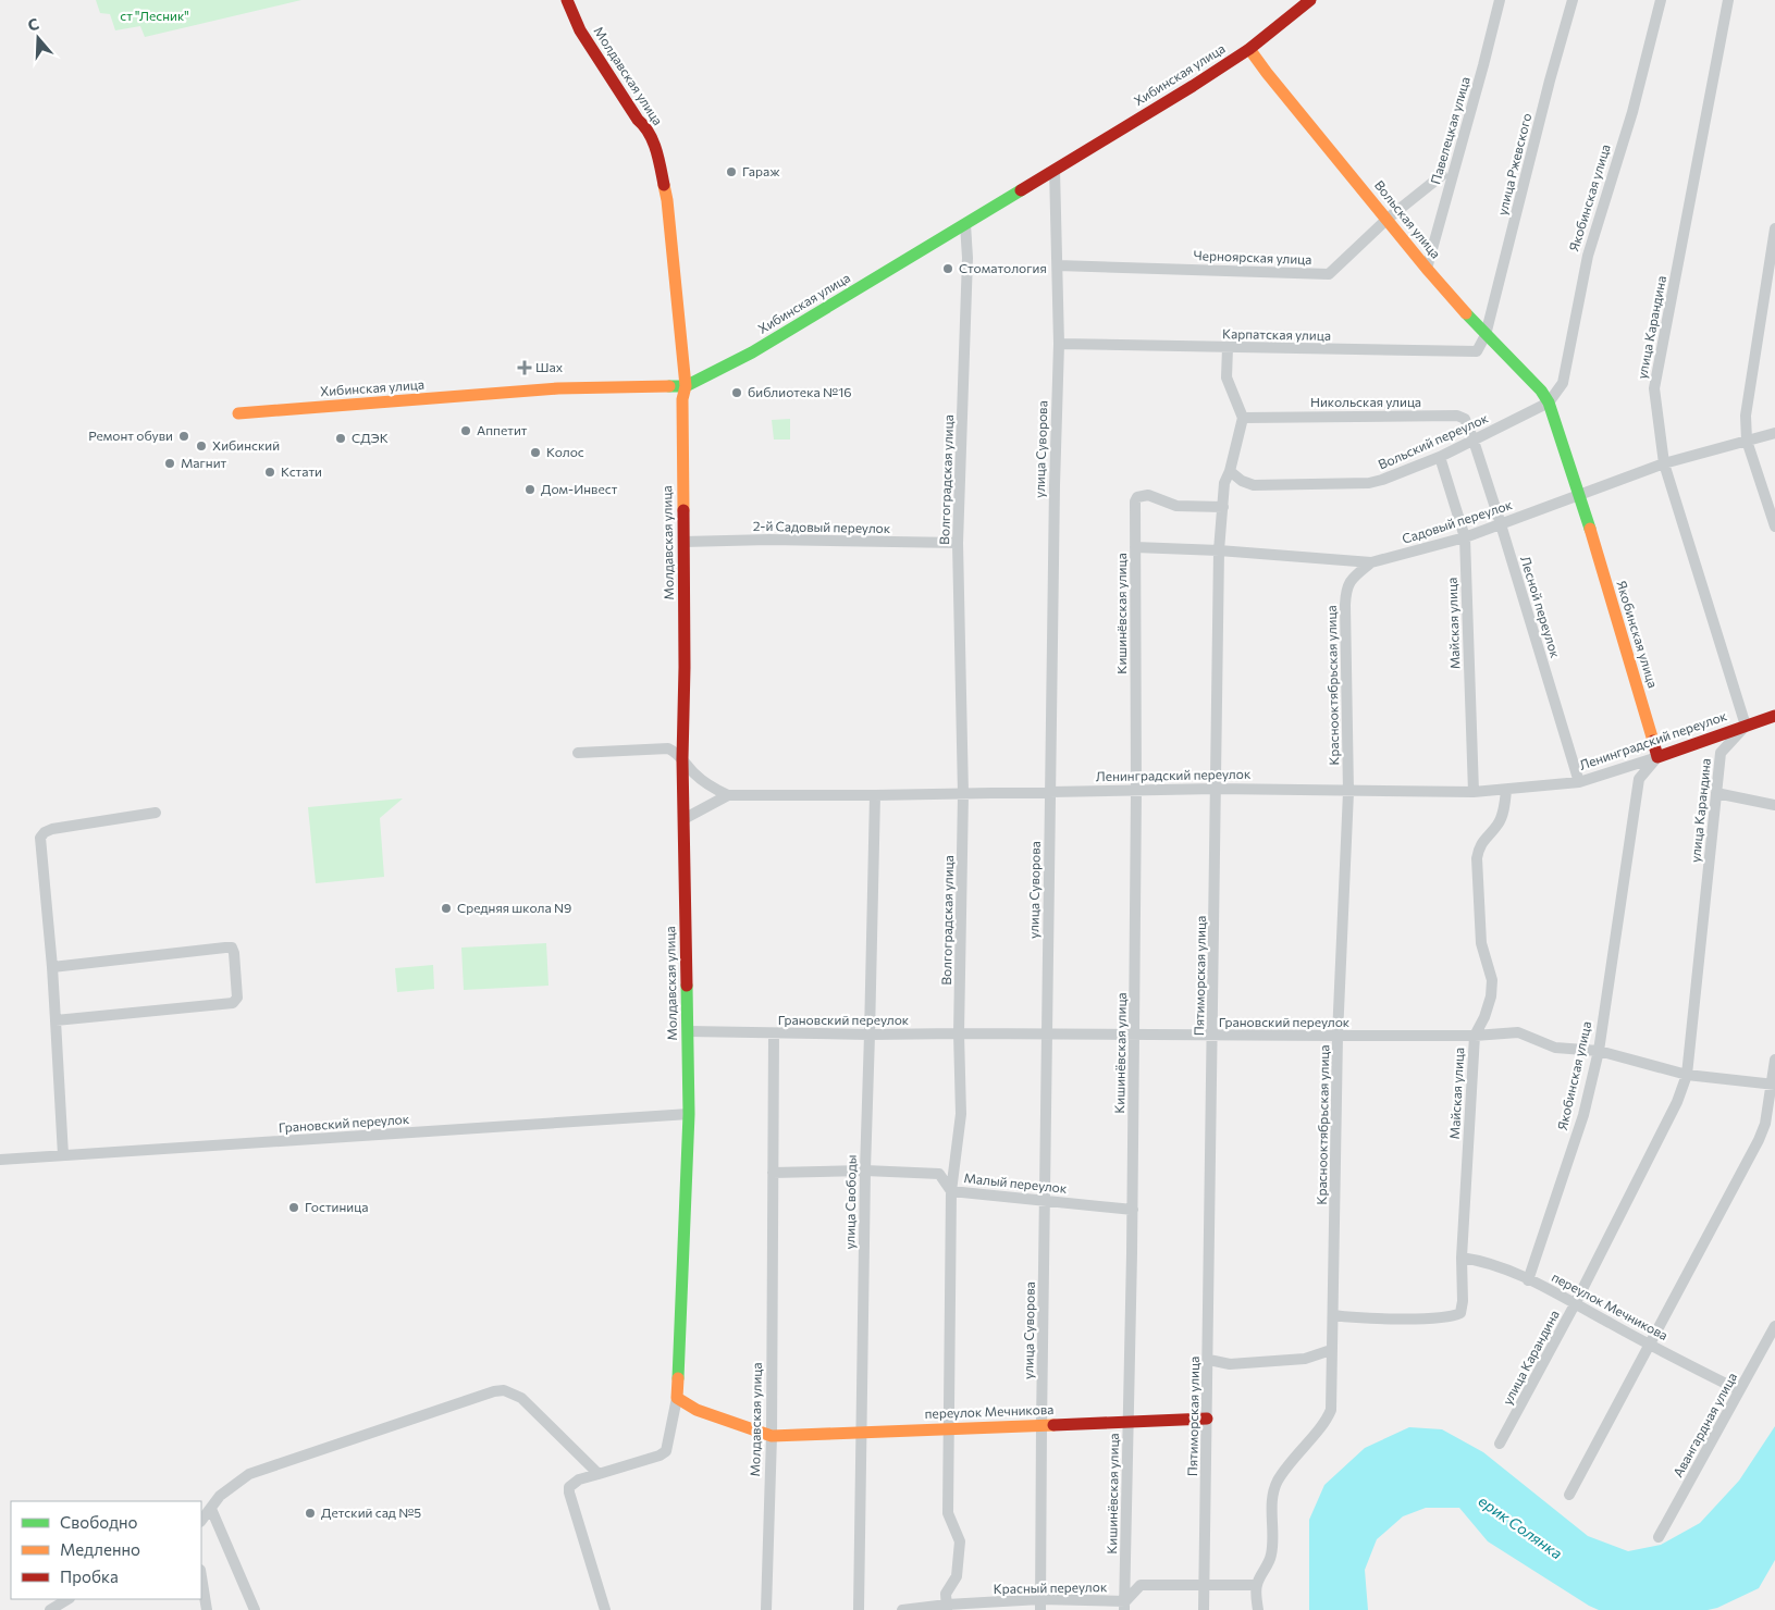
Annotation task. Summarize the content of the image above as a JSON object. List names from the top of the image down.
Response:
{
  "streets": {
    "street": [
      "Хибинская улица",
      "Молдавская улица",
      "Павелецкая улица",
      "улица Ржевского",
      "Якобинская улица",
      "Вольская улица",
      "Черноярская улица",
      "улица Карандина",
      "Карпатская улица",
      "Никольская улица",
      "Вольский переулок",
      "улица Суворова",
      "Волгоградская улица",
      "Садовый переулок",
      "2-й Садовый переулок",
      "Лесной переулок",
      "Кишинёвская улица",
      "Майская улица",
      "Краснооктябрьская улица",
      "Ленинградский переулок",
      "Пятиморская улица",
      "Грановский переулок",
      "Малый переулок",
      "улица Свободы",
      "переулок Мечникова",
      "Авангардная улица",
      "Красный переулок"
    ]
  },
  "crossings": [
    ["Хибинская улица", "Молдавская улица"],
    ["Хибинская улица", "Вольская улица"],
    ["Хибинская улица", "улица Суворова"],
    ["Хибинская улица", "Волгоградская улица"],
    ["Молдавская улица", "2-й Садовый переулок"],
    ["Молдавская улица", "Ленинградский переулок"],
    ["Молдавская улица", "Грановский переулок"],
    ["Молдавская улица", "Малый переулок"],
    ["Молдавская улица", "переулок Мечникова"],
    ["Павелецкая улица", "Вольская улица"],
    ["улица Ржевского", "Вольская улица"],
    ["улица Ржевского", "Карпатская улица"],
    ["Якобинская улица", "Вольская улица"],
    ["Якобинская улица", "Вольский переулок"],
    ["Якобинская улица", "Садовый переулок"],
    ["Якобинская улица", "Ленинградский переулок"],
    ["Якобинская улица", "Грановский переулок"],
    ["Якобинская улица", "переулок Мечникова"],
    ["Вольская улица", "Черноярская улица"],
    ["Вольская улица", "Карпатская улица"],
    ["Вольская улица", "Вольский переулок"],
    ["Черноярская улица", "улица Суворова"],
    ["улица Карандина", "Садовый переулок"],
    ["улица Карандина", "Ленинградский переулок"],
    ["улица Карандина", "Грановский переулок"],
    ["улица Карандина", "переулок Мечникова"],
    ["Карпатская улица", "улица Суворова"],
    ["Никольская улица", "Вольский переулок"],
    ["Никольская улица", "Лесной переулок"],
    ["Никольская улица", "Пятиморская улица"],
    ["Вольский переулок", "Лесной переулок"],
    ["Вольский переулок", "Майская улица"],
    ["Вольский переулок", "Пятиморская улица"],
    ["улица Суворова", "Ленинградский переулок"],
    ["улица Суворова", "Грановский переулок"],
    ["улица Суворова", "Малый переулок"],
    ["улица Суворова", "переулок Мечникова"],
    ["улица Суворова", "Красный переулок"],
    ["Волгоградская улица", "2-й Садовый переулок"],
    ["Волгоградская улица", "Ленинградский переулок"],
    ["Волгоградская улица", "Грановский переулок"],
    ["Волгоградская улица", "Малый переулок"],
    ["Волгоградская улица", "переулок Мечникова"],
    ["Волгоградская улица", "Красный переулок"],
    ["Садовый переулок", "Лесной переулок"],
    ["Садовый переулок", "Кишинёвская улица"],
    ["Садовый переулок", "Майская улица"],
    ["Садовый переулок", "Краснооктябрьская улица"],
    ["Садовый переулок", "Пятиморская улица"],
    ["Лесной переулок", "Ленинградский переулок"],
    ["Кишинёвская улица", "Ленинградский переулок"],
    ["Кишинёвская улица", "Пятиморская улица"],
    ["Кишинёвская улица", "Грановский переулок"],
    ["Кишинёвская улица", "Малый переулок"],
    ["Кишинёвская улица", "переулок Мечникова"],
    ["Кишинёвская улица", "Красный переулок"],
    ["Майская улица", "Краснооктябрьская улица"],
    ["Майская улица", "Ленинградский переулок"],
    ["Майская улица", "Грановский переулок"],
    ["Майская улица", "переулок Мечникова"],
    ["Краснооктябрьская улица", "Ленинградский переулок"],
    ["Краснооктябрьская улица", "Грановский переулок"],
    ["Краснооктябрьская улица", "Красный переулок"],
    ["Ленинградский переулок", "Пятиморская улица"],
    ["Ленинградский переулок", "улица Свободы"],
    ["Пятиморская улица", "Грановский переулок"],
    ["Пятиморская улица", "переулок Мечникова"],
    ["Пятиморская улица", "Красный переулок"],
    ["Грановский переулок", "улица Свободы"],
    ["Малый переулок", "улица Свободы"],
    ["улица Свободы", "переулок Мечникова"],
    ["переулок Мечникова", "Авангардная улица"]
  ],
  "water": ["ерик Солянка"],
  "parks": ["ст \"Лесник\""],
  "places": {
    "other": [
      "Гараж",
      "Стоматология",
      "библиотека №16",
      "Аппетит",
      "Ремонт обуви",
      "СДЭК",
      "Хибинский",
      "Колос",
      "Магнит",
      "Кстати",
      "Дом-Инвест",
      "Средняя школа N9",
      "Гостиница",
      "Детский сад №5"
    ],
    "health": ["Шах"]
  },
  "legend": ["Свободно", "Медленно", "Пробка"],
  "north": "top"
}
